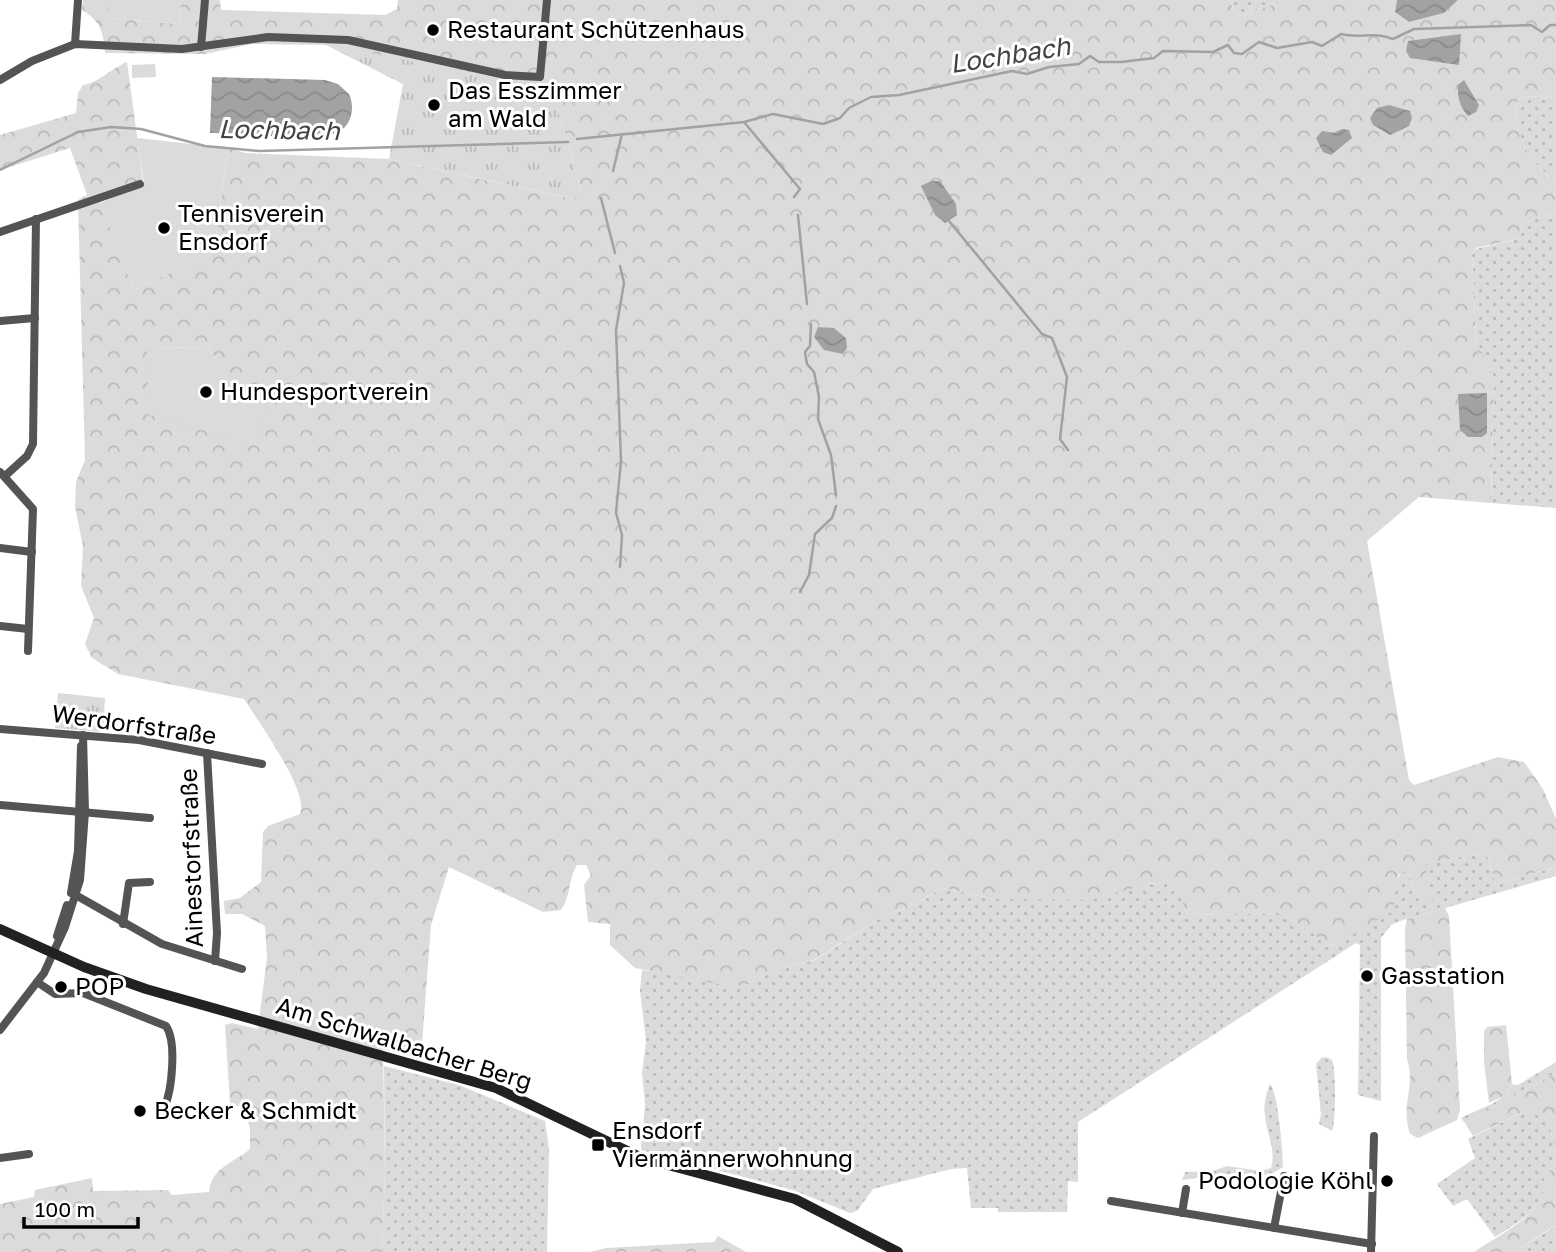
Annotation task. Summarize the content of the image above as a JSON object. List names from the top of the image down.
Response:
{
  "streets": {
    "main road": ["Am Schwalbacher Berg"],
    "street": ["Werdorfstraße", "Ainestorfstraße"]
  },
  "crossings": [
    ["Werdorfstraße", "Ainestorfstraße"]
  ],
  "water": ["Lochbach"],
  "places": {
    "other": [
      "Restaurant Schützenhaus",
      "Das Esszimmer am Wald",
      "Tennisverein Ensdorf",
      "Hundesportverein",
      "Gasstation",
      "POP",
      "Becker & Schmidt",
      "Podologie Köhl"
    ],
    "transit": ["Ensdorf Viermännerwohnung"]
  },
  "scale_bar": "100 m"
}
